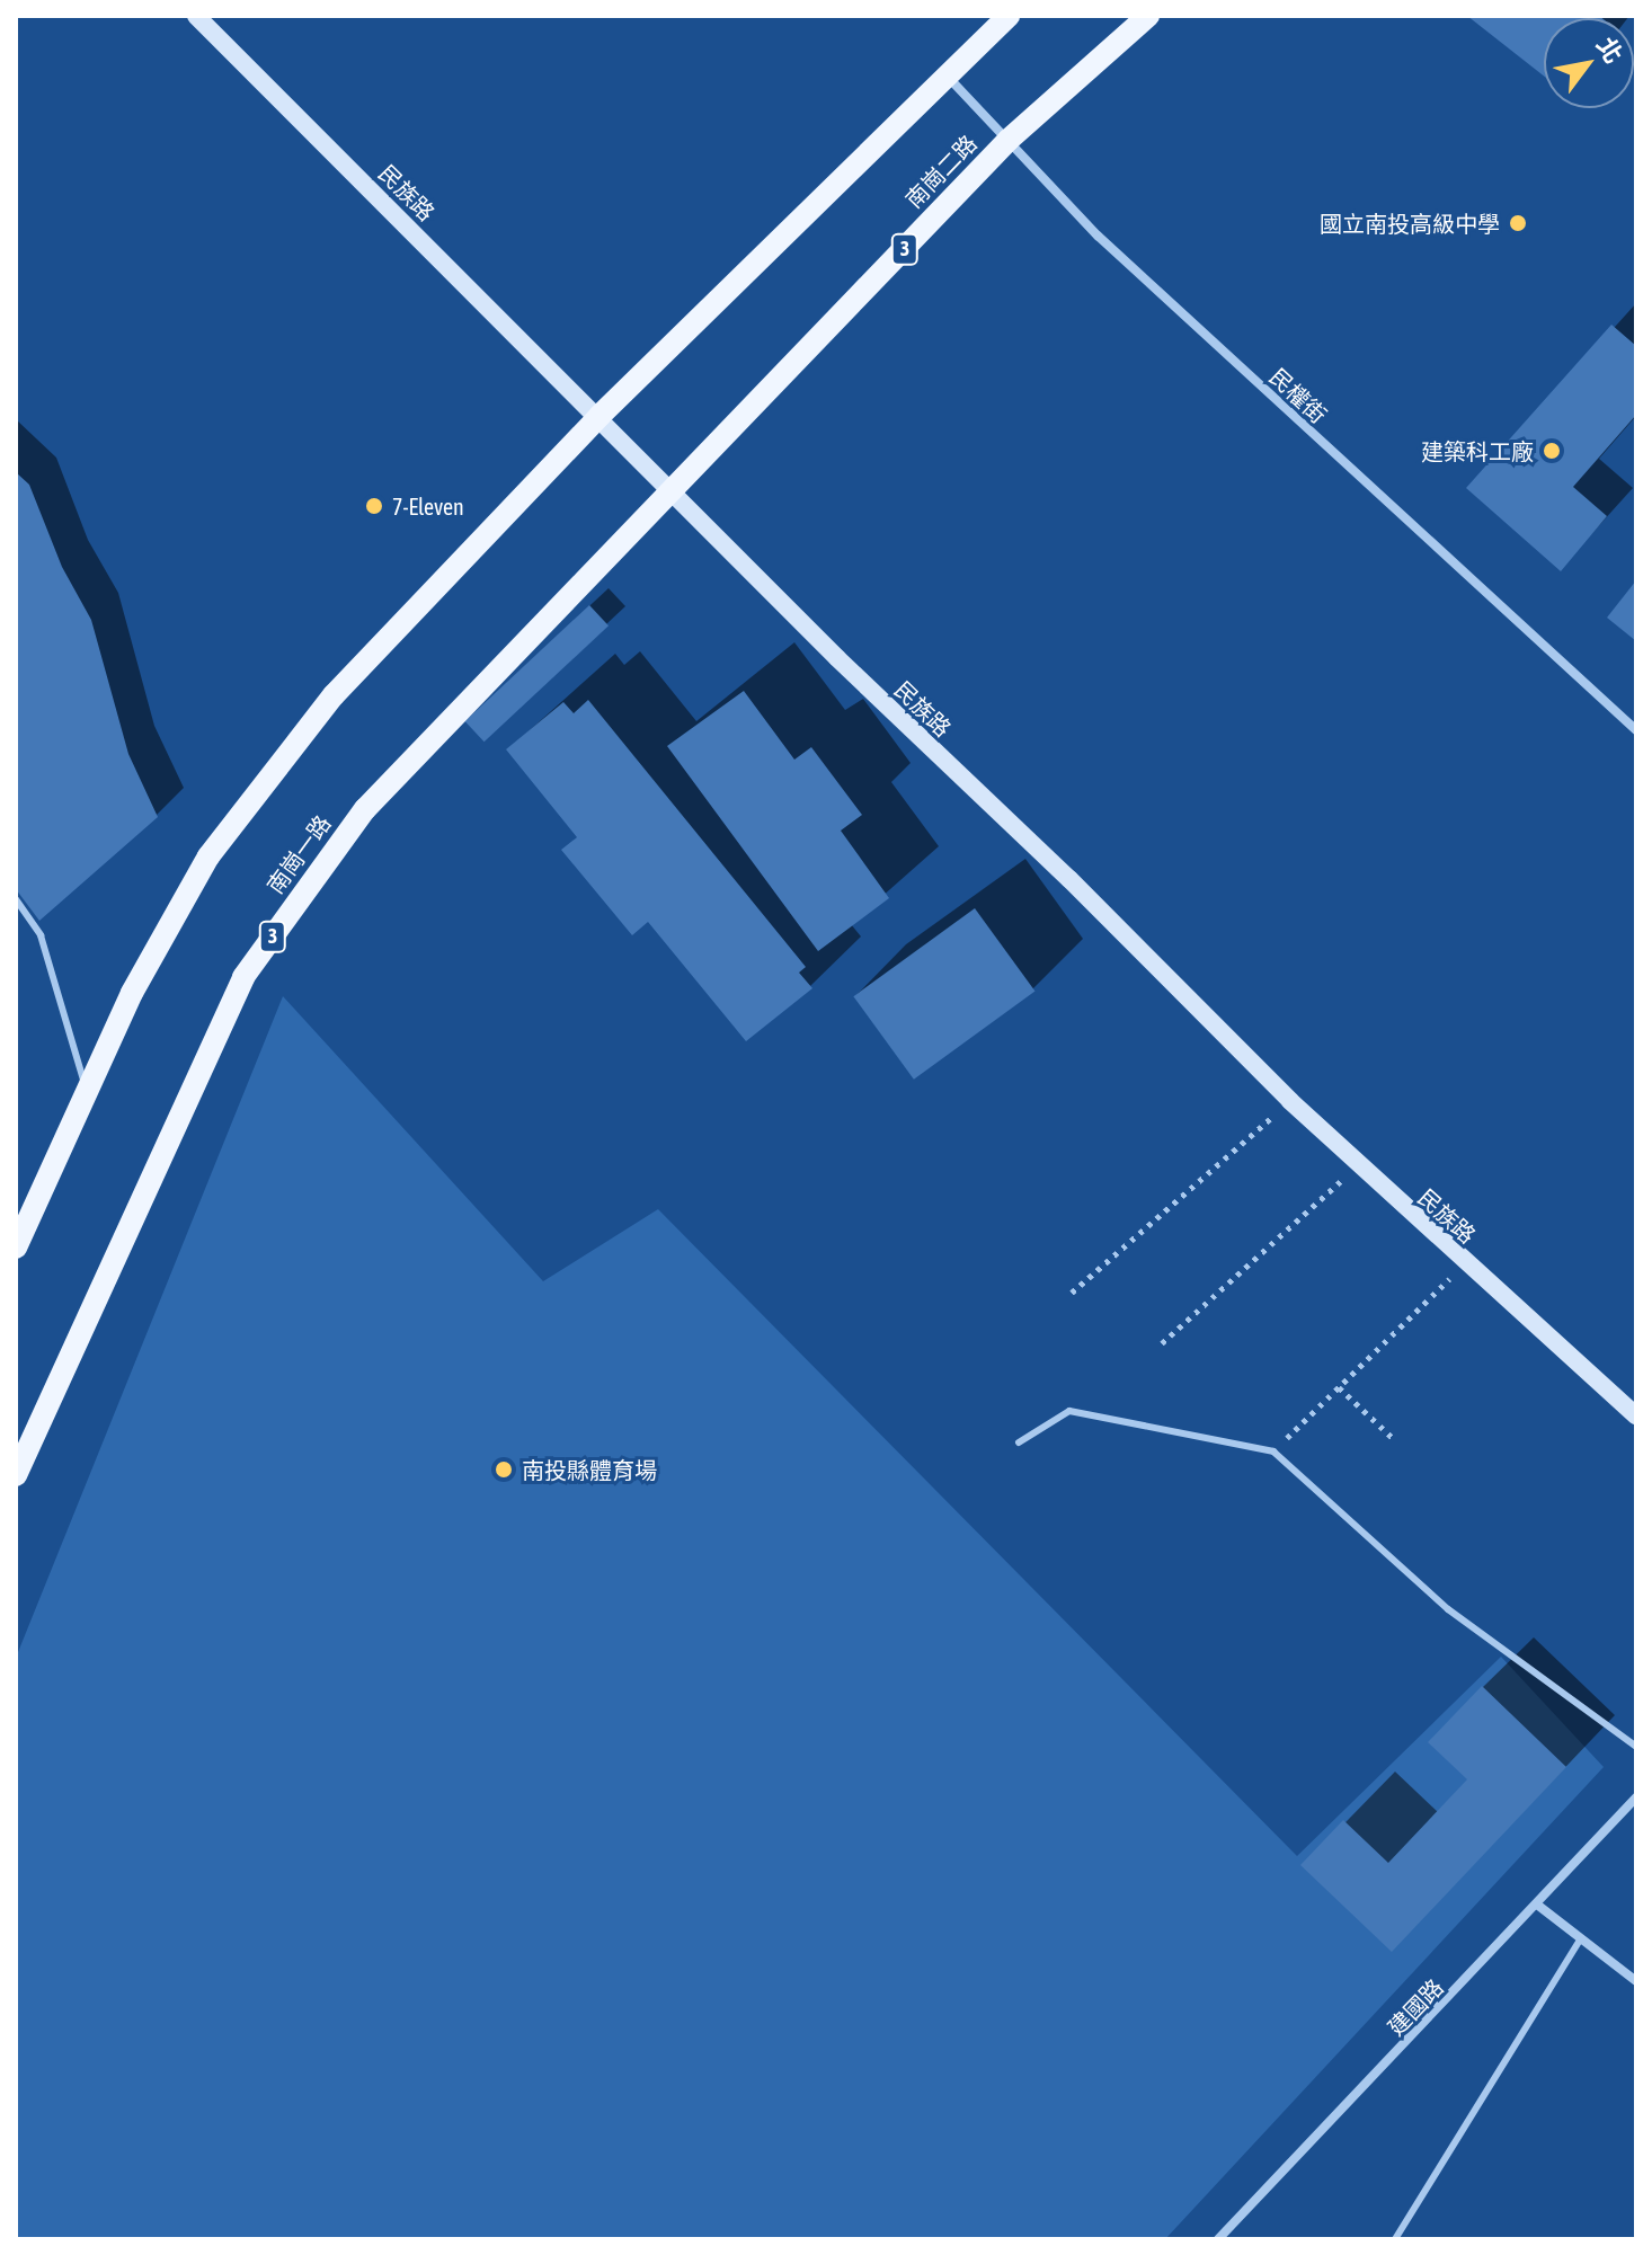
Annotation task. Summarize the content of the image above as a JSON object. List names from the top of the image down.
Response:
{
  "streets": {
    "main road": [
      "南崗二路",
      "民族路",
      "3",
      "南崗一路"
    ],
    "street": ["民權街", "建國路"]
  },
  "crossings": [
    ["南崗二路", "民族路"],
    ["南崗二路", "民權街"],
    ["南崗二路", "南崗一路"],
    ["民族路", "南崗一路"]
  ],
  "places": [
    "國立南投高級中學",
    "建築科工廠",
    "7-Eleven",
    "南投縣體育場"
  ],
  "north": "top right"
}
